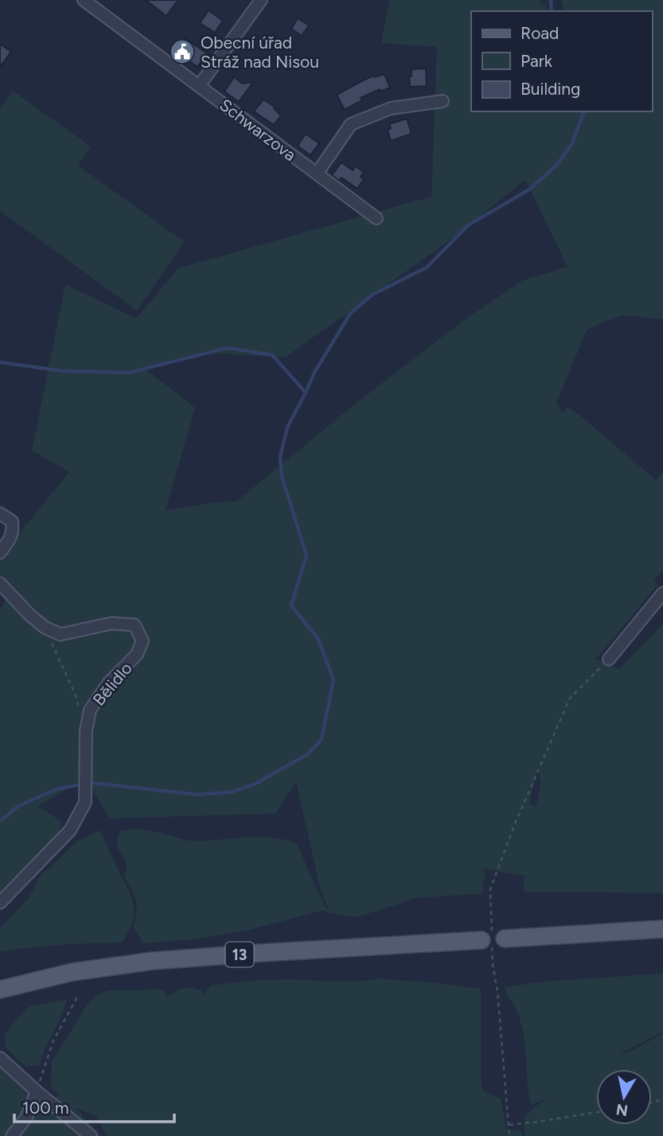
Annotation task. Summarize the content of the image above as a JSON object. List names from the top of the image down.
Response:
{
  "streets": {
    "main road": ["13"],
    "street": ["Schwarzova", "Bělidlo"]
  },
  "places": {
    "public building": ["Obecní úřad Stráž nad Nisou"]
  },
  "legend": ["Road", "Park", "Building"],
  "scale_bar": "100 m",
  "north": "bottom"
}
